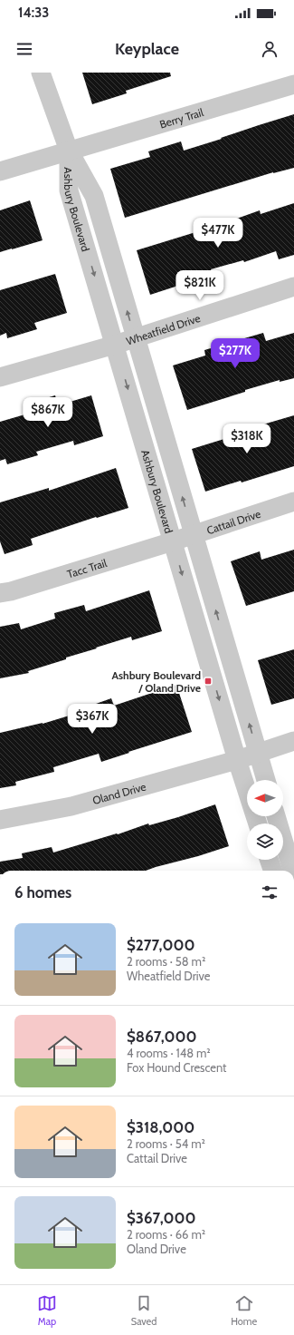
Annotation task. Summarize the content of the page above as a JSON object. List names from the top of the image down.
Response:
{
  "streets": {
    "street": [
      "Berry Trail",
      "Ashbury Boulevard",
      "Wheatfield Drive",
      "Cattail Drive",
      "Tacc Trail",
      "Oland Drive"
    ]
  },
  "crossings": [
    ["Berry Trail", "Ashbury Boulevard"],
    ["Ashbury Boulevard", "Wheatfield Drive"],
    ["Ashbury Boulevard", "Cattail Drive"],
    ["Ashbury Boulevard", "Tacc Trail"],
    ["Ashbury Boulevard", "Oland Drive"],
    ["Cattail Drive", "Tacc Trail"]
  ],
  "places": {
    "transit": ["Ashbury Boulevard / Oland Drive"]
  },
  "north": "left",
  "page": {
    "status": "14:33",
    "header": "Keyplace",
    "price": [
      "$477K",
      "$821K",
      "$277K",
      "$867K",
      "$318K",
      "$367K"
    ],
    "heading": "6 homes",
    "list": [
      {
        "name": "$277,000",
        "note": "2 rooms · 58 m² · Wheatfield Drive"
      },
      {
        "name": "$867,000",
        "note": "4 rooms · 148 m² · Fox Hound Crescent"
      },
      {
        "name": "$318,000",
        "note": "2 rooms · 54 m² · Cattail Drive"
      },
      {
        "name": "$367,000",
        "note": "2 rooms · 66 m² · Oland Drive"
      }
    ],
    "tabs": ["Map", "Saved", "Home"]
  }
}
